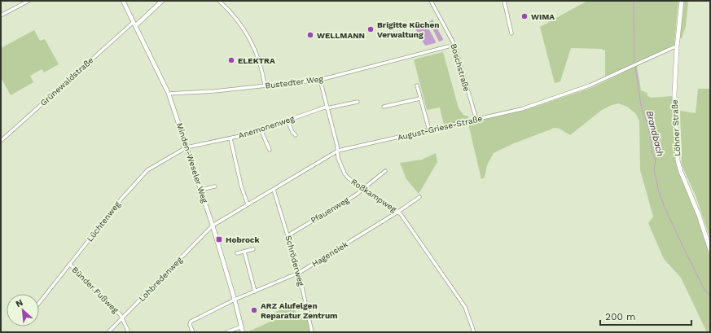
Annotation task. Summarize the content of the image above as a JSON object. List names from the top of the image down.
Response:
{
  "streets": {
    "main road": ["Löhner Straße"],
    "street": [
      "Boschstraße",
      "Grünewaldstraße",
      "Bustedter Weg",
      "Anemonenweg",
      "August-Griese-Straße",
      "Minden-Weseler Weg",
      "Roßkampweg",
      "Pfauenweg",
      "Lüchtenweg",
      "Hagensiek",
      "Schröderweg",
      "Lohbredenweg",
      "Bünder Fußweg"
    ]
  },
  "crossings": [
    ["Boschstraße", "Bustedter Weg"],
    ["Boschstraße", "August-Griese-Straße"],
    ["Grünewaldstraße", "Minden-Weseler Weg"],
    ["Bustedter Weg", "Minden-Weseler Weg"],
    ["Bustedter Weg", "Roßkampweg"],
    ["Anemonenweg", "Minden-Weseler Weg"],
    ["Anemonenweg", "Roßkampweg"],
    ["Anemonenweg", "Lüchtenweg"],
    ["August-Griese-Straße", "Löhner Straße"],
    ["August-Griese-Straße", "Minden-Weseler Weg"],
    ["August-Griese-Straße", "Roßkampweg"],
    ["August-Griese-Straße", "Schröderweg"],
    ["August-Griese-Straße", "Lohbredenweg"],
    ["Minden-Weseler Weg", "Lüchtenweg"],
    ["Minden-Weseler Weg", "Hagensiek"],
    ["Minden-Weseler Weg", "Lohbredenweg"],
    ["Roßkampweg", "Pfauenweg"],
    ["Roßkampweg", "Hagensiek"],
    ["Pfauenweg", "Schröderweg"],
    ["Lüchtenweg", "Bünder Fußweg"],
    ["Hagensiek", "Schröderweg"],
    ["Lohbredenweg", "Bünder Fußweg"]
  ],
  "water": ["Brandbach"],
  "places": {
    "other": [
      "WIMA",
      "Brigitte Küchen Verwaltung",
      "WELLMANN",
      "ELEKTRA",
      "ARZ Alufelgen Reparatur Zentrum"
    ],
    "transit": ["Hobrock"]
  },
  "scale_bar": "200 m",
  "north": "top left"
}
